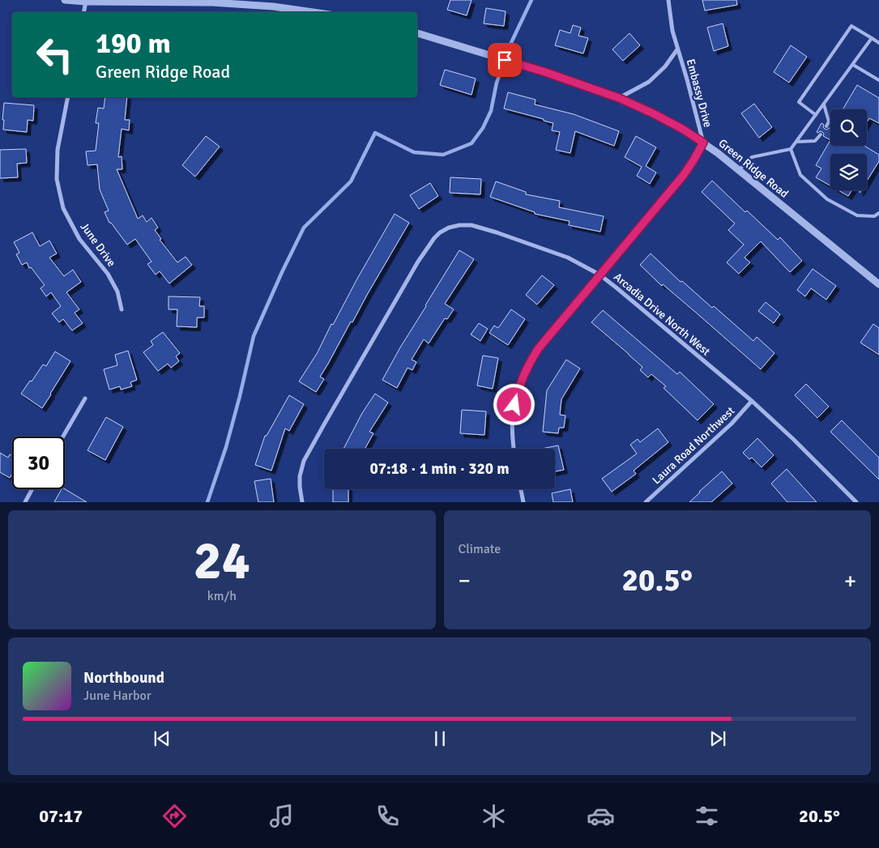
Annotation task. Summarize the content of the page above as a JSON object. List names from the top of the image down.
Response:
{
  "streets": {
    "street": [
      "Embassy Drive",
      "Green Ridge Road",
      "June Drive",
      "Arcadia Drive North West",
      "Laura Road Northwest"
    ]
  },
  "crossings": [
    ["Embassy Drive", "Green Ridge Road"],
    ["Arcadia Drive North West", "Laura Road Northwest"]
  ],
  "page": {
    "turn": ["190 m", "Green Ridge Road"],
    "limit": "30",
    "trip": "07:18 · 1 min · 320 m",
    "tile": [
      ["24", "km/h"],
      "Climate"
    ],
    "heat": ["−", "20.5°", "+"],
    "song": ["Northbound", "June Harbor"],
    "tabs": ["07:17", "20.5°"]
  }
}
